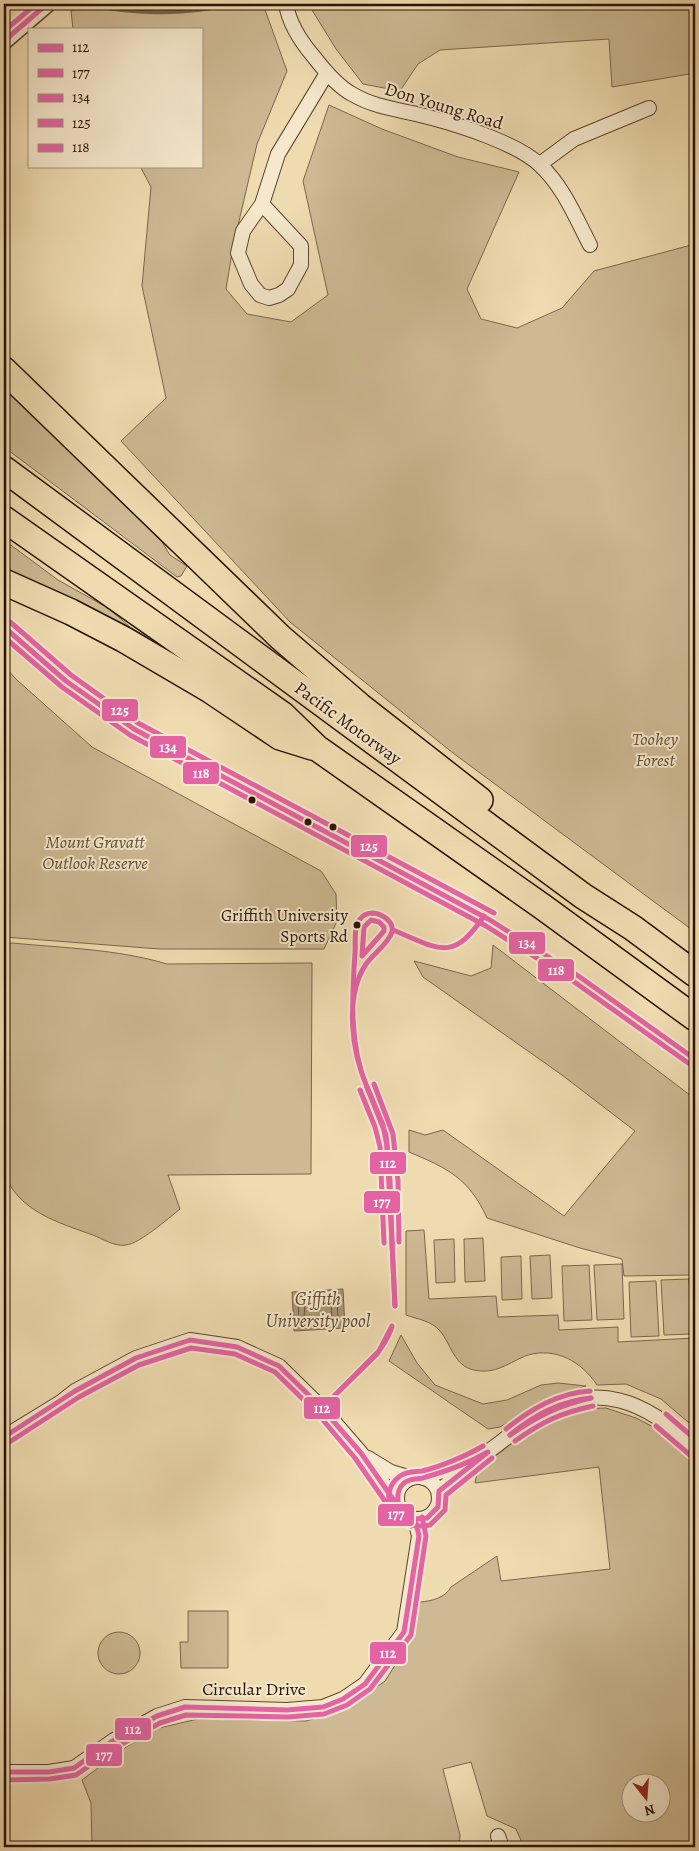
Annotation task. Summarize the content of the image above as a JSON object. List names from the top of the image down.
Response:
{
  "streets": {
    "highway": ["Pacific Motorway"],
    "street": ["Don Young Road", "Circular Drive"]
  },
  "water": ["Giffith University pool"],
  "parks": ["Toohey Forest", "Mount Gravatt Outlook Reserve"],
  "places": ["Griffith University Sports Rd"],
  "lines": [
    "transit line 134",
    "transit line 125",
    "transit line 118",
    "transit line 112",
    "transit line 177"
  ],
  "legend": [
    "112",
    "177",
    "134",
    "125",
    "118"
  ],
  "north": "bottom"
}
